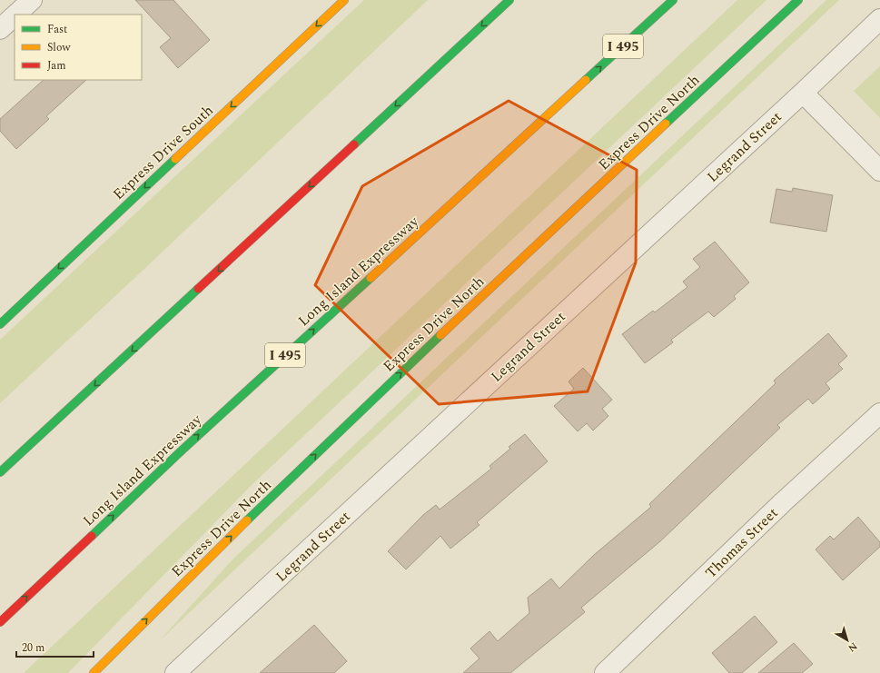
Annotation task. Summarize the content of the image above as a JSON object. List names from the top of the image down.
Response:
{
  "streets": {
    "main road": [
      "I 495",
      "Express Drive North",
      "Express Drive South",
      "Long Island Expressway"
    ],
    "street": ["Legrand Street", "Thomas Street"]
  },
  "one_way": ["Express Drive North", "Express Drive South", "Long Island Expressway"],
  "legend": ["Fast", "Slow", "Jam"],
  "scale_bar": "20 m",
  "north": "bottom right"
}
